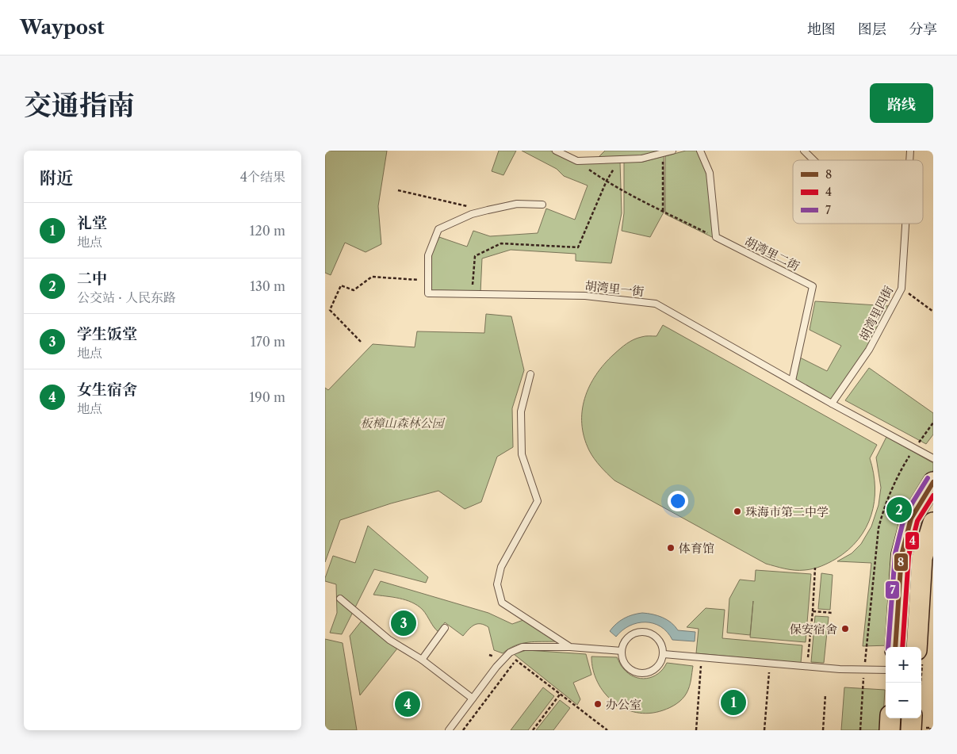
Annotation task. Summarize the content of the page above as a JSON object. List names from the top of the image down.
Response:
{
  "streets": {
    "lane": ["胡湾里二街", "胡湾里一街", "胡湾里四街"]
  },
  "crossings": [
    ["胡湾里二街", "胡湾里一街"],
    ["胡湾里一街", "胡湾里四街"]
  ],
  "parks": ["板樟山森林公园"],
  "places": [
    "珠海市第二中学",
    "体育馆",
    "保安宿舍",
    "办公室"
  ],
  "lines": ["transit line 7", "transit line 8", "transit line 4"],
  "legend": ["8", "4", "7"],
  "page": {
    "header": "Waypost",
    "nav": ["地图", "图层", "分享"],
    "title": "交通指南",
    "buttons": "路线",
    "heading": ["附近", "4个结果"],
    "list": [
      {
        "mark": "1",
        "name": "礼堂",
        "note": "地点",
        "value": "120 m"
      },
      {
        "mark": "2",
        "name": "二中",
        "note": "公交站 · 人民东路",
        "value": "130 m"
      },
      {
        "mark": "3",
        "name": "学生饭堂",
        "note": "地点",
        "value": "170 m"
      },
      {
        "mark": "4",
        "name": "女生宿舍",
        "note": "地点",
        "value": "190 m"
      }
    ],
    "pins": [
      "2",
      "3",
      "1",
      "4"
    ],
    "map_buttons": ["+", "−"]
  }
}
